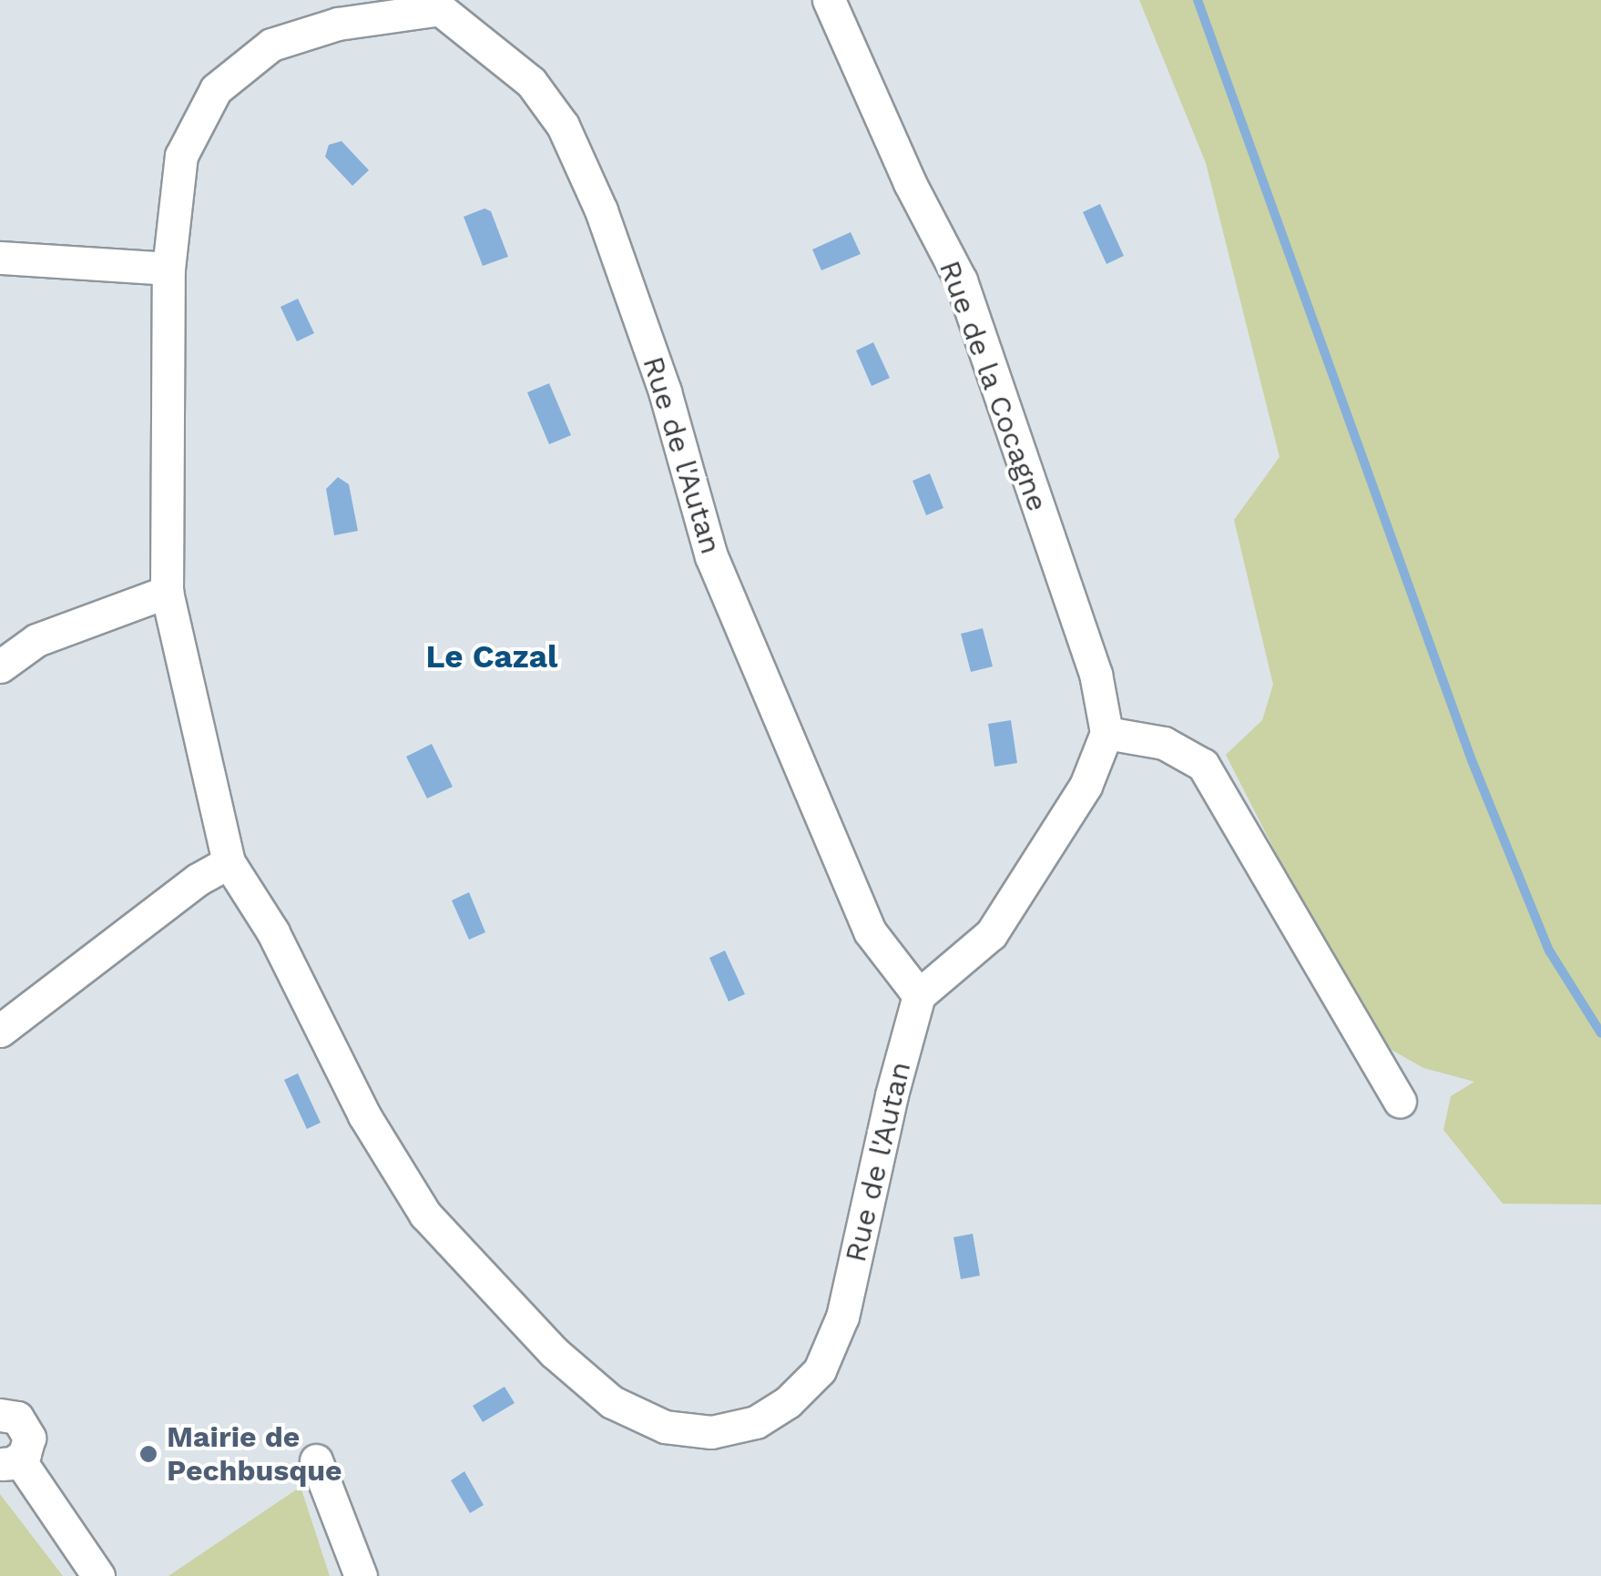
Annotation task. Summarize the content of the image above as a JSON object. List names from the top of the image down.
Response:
{
  "streets": {
    "street": ["Rue de la Cocagne", "Rue de l'Autan"]
  },
  "districts": ["Le Cazal"],
  "places": ["Mairie de Pechbusque"]
}
